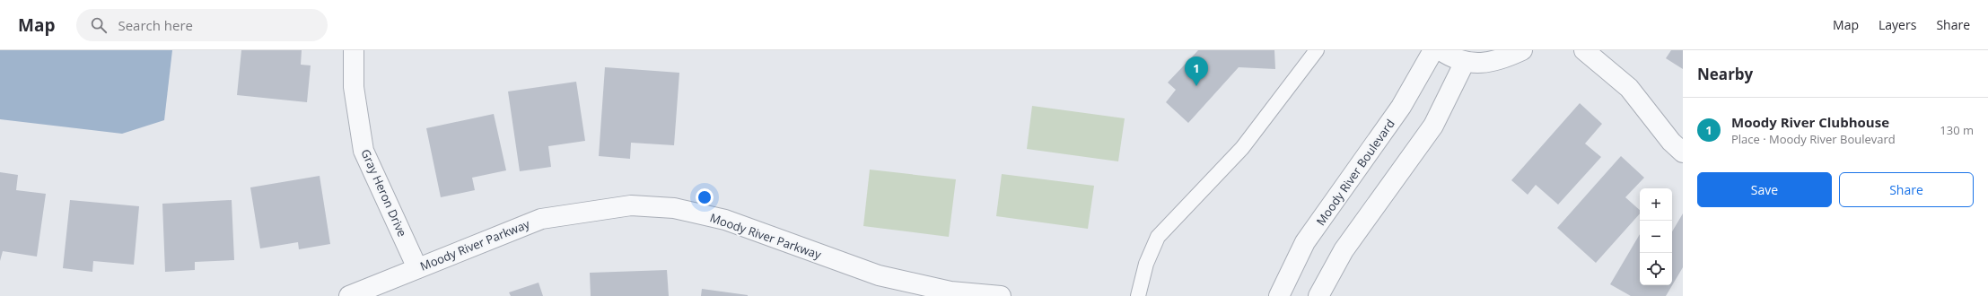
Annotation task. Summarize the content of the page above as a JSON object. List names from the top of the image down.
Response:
{
  "streets": {
    "street": ["Moody River Boulevard", "Gray Heron Drive", "Moody River Parkway"]
  },
  "crossings": [
    ["Gray Heron Drive", "Moody River Parkway"]
  ],
  "page": {
    "header": "Map",
    "search": "Search here",
    "nav": ["Map", "Layers", "Share"],
    "heading": "Nearby",
    "pins": "1",
    "list": [
      {
        "mark": "1",
        "name": "Moody River Clubhouse",
        "note": "Place · Moody River Boulevard",
        "value": "130 m"
      }
    ],
    "buttons": ["Save", "Share"],
    "map_buttons": ["+", "−"]
  }
}
